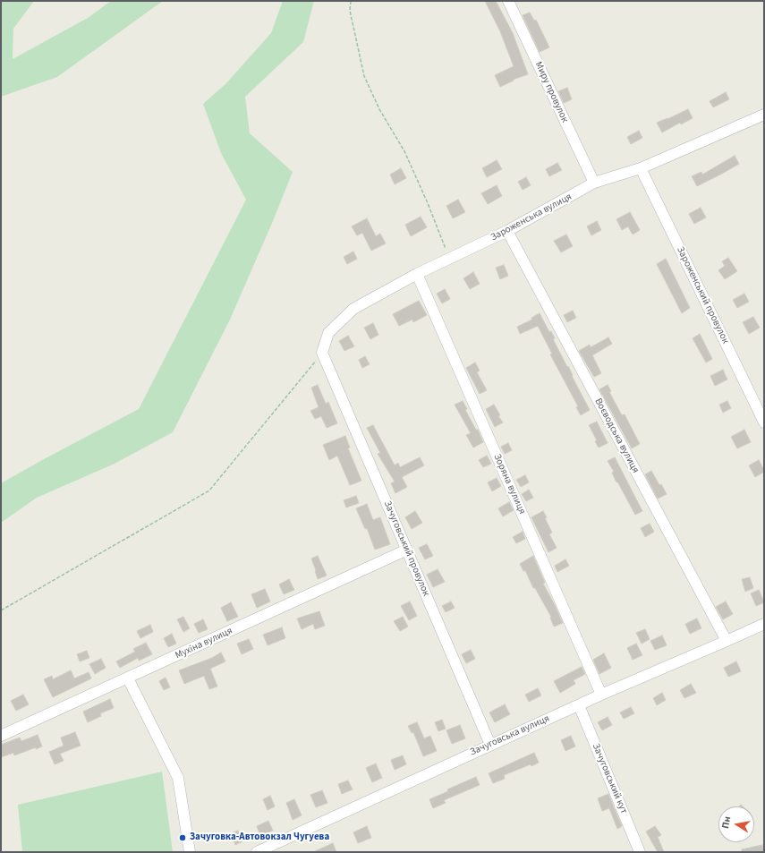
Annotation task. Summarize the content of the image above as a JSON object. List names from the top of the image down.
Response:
{
  "streets": {
    "street": [
      "Миру провулок",
      "Зароженська вулиця",
      "Зароженський провулок",
      "Воєводська вулиця",
      "Зоряна вулиця",
      "Зачуговський провулок",
      "Мухіна вулиця",
      "Зачуговська вулиця",
      "Зачуговський кут"
    ]
  },
  "crossings": [
    ["Миру провулок", "Зароженська вулиця"],
    ["Зароженська вулиця", "Зароженський провулок"],
    ["Зароженська вулиця", "Воєводська вулиця"],
    ["Зароженська вулиця", "Зоряна вулиця"],
    ["Зароженська вулиця", "Зачуговський провулок"],
    ["Воєводська вулиця", "Зачуговська вулиця"],
    ["Зоряна вулиця", "Зачуговська вулиця"],
    ["Зачуговський провулок", "Мухіна вулиця"],
    ["Зачуговський провулок", "Зачуговська вулиця"],
    ["Зачуговська вулиця", "Зачуговський кут"]
  ],
  "places": ["Зачуговка-Автовокзал Чугуева"],
  "north": "left"
}
